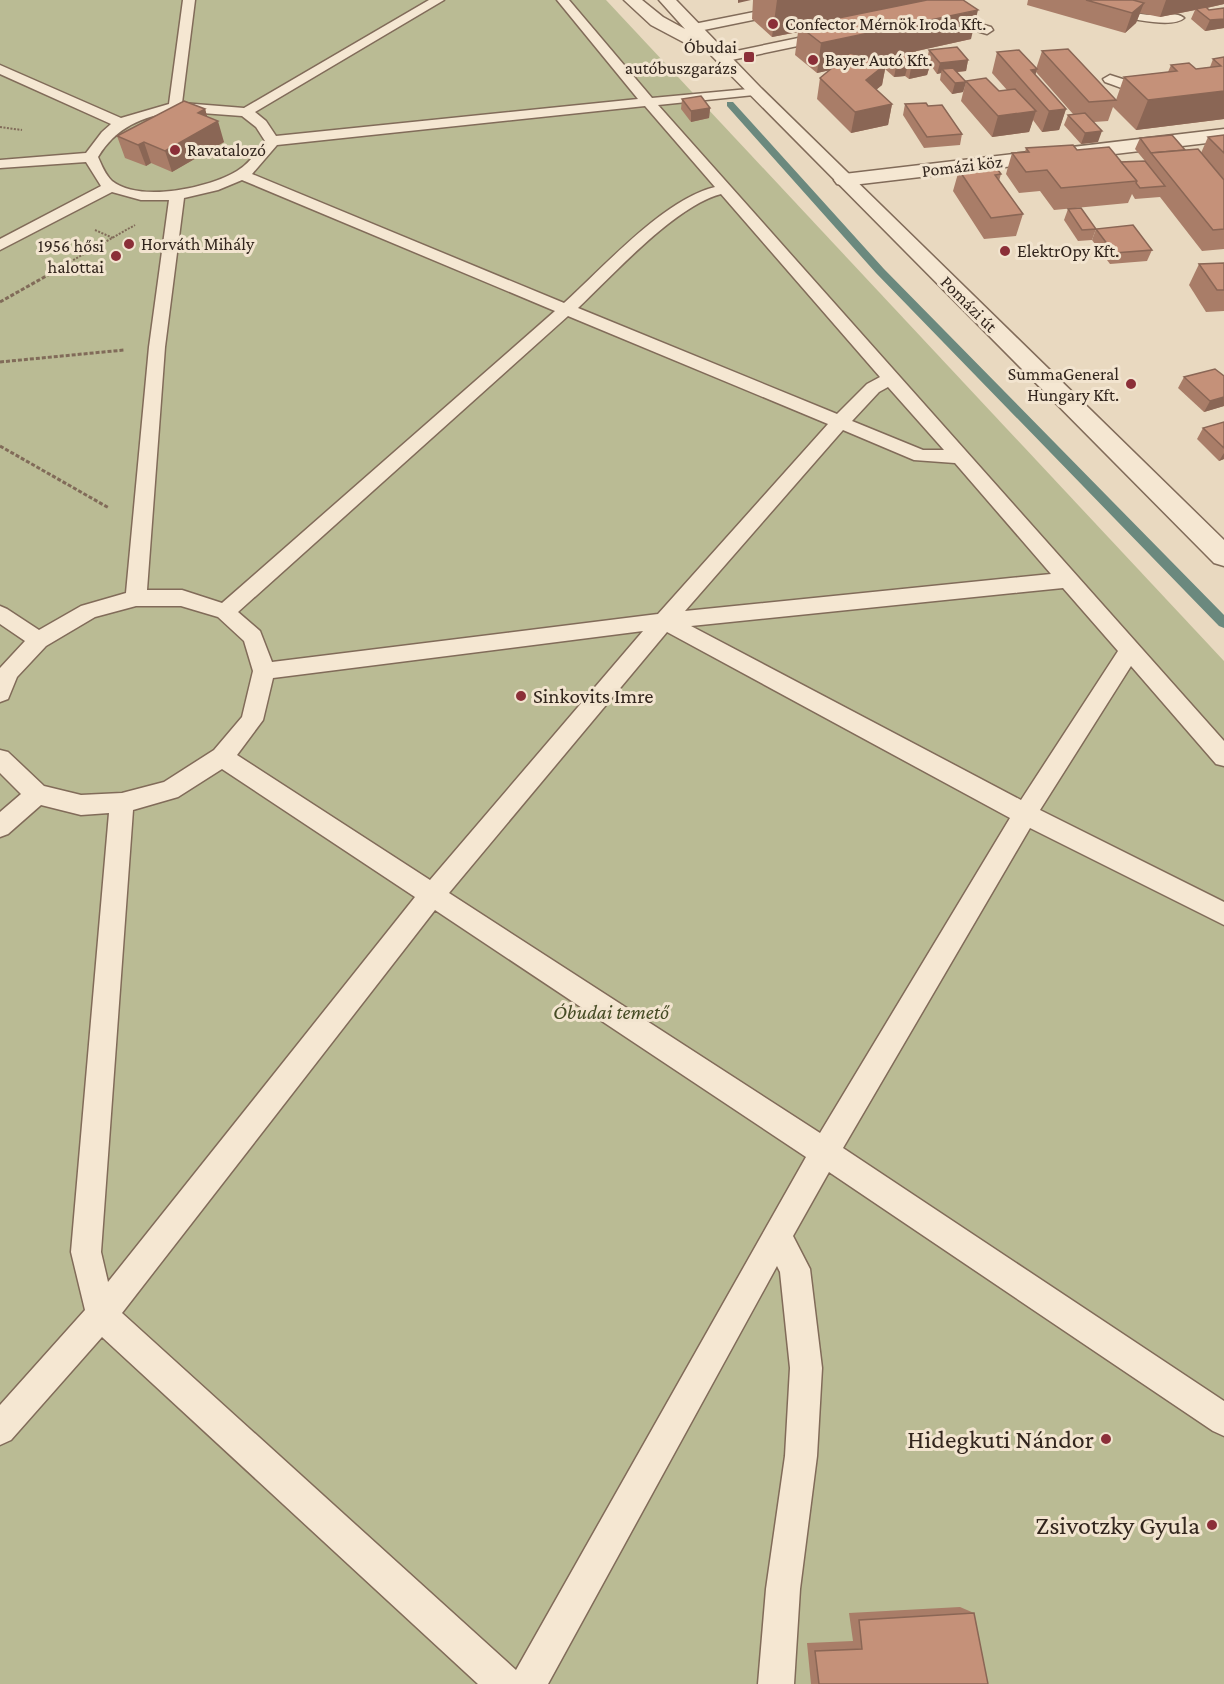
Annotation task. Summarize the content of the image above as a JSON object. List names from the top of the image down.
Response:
{
  "streets": {
    "street": ["Pomázi köz", "Pomázi út"]
  },
  "crossings": [
    ["Pomázi köz", "Pomázi út"]
  ],
  "parks": ["Óbudai temető"],
  "places": {
    "other": [
      "Confector Mérnök Iroda Kft.",
      "Bayer Autó Kft.",
      "Ravatalozó",
      "Horváth Mihály",
      "ElektrOpy Kft.",
      "1956 hősi halottai",
      "SummaGeneral Hungary Kft.",
      "Sinkovits Imre",
      "Hidegkuti Nándor",
      "Zsivotzky Gyula"
    ],
    "transit": ["Óbudai autóbuszgarázs"]
  }
}
